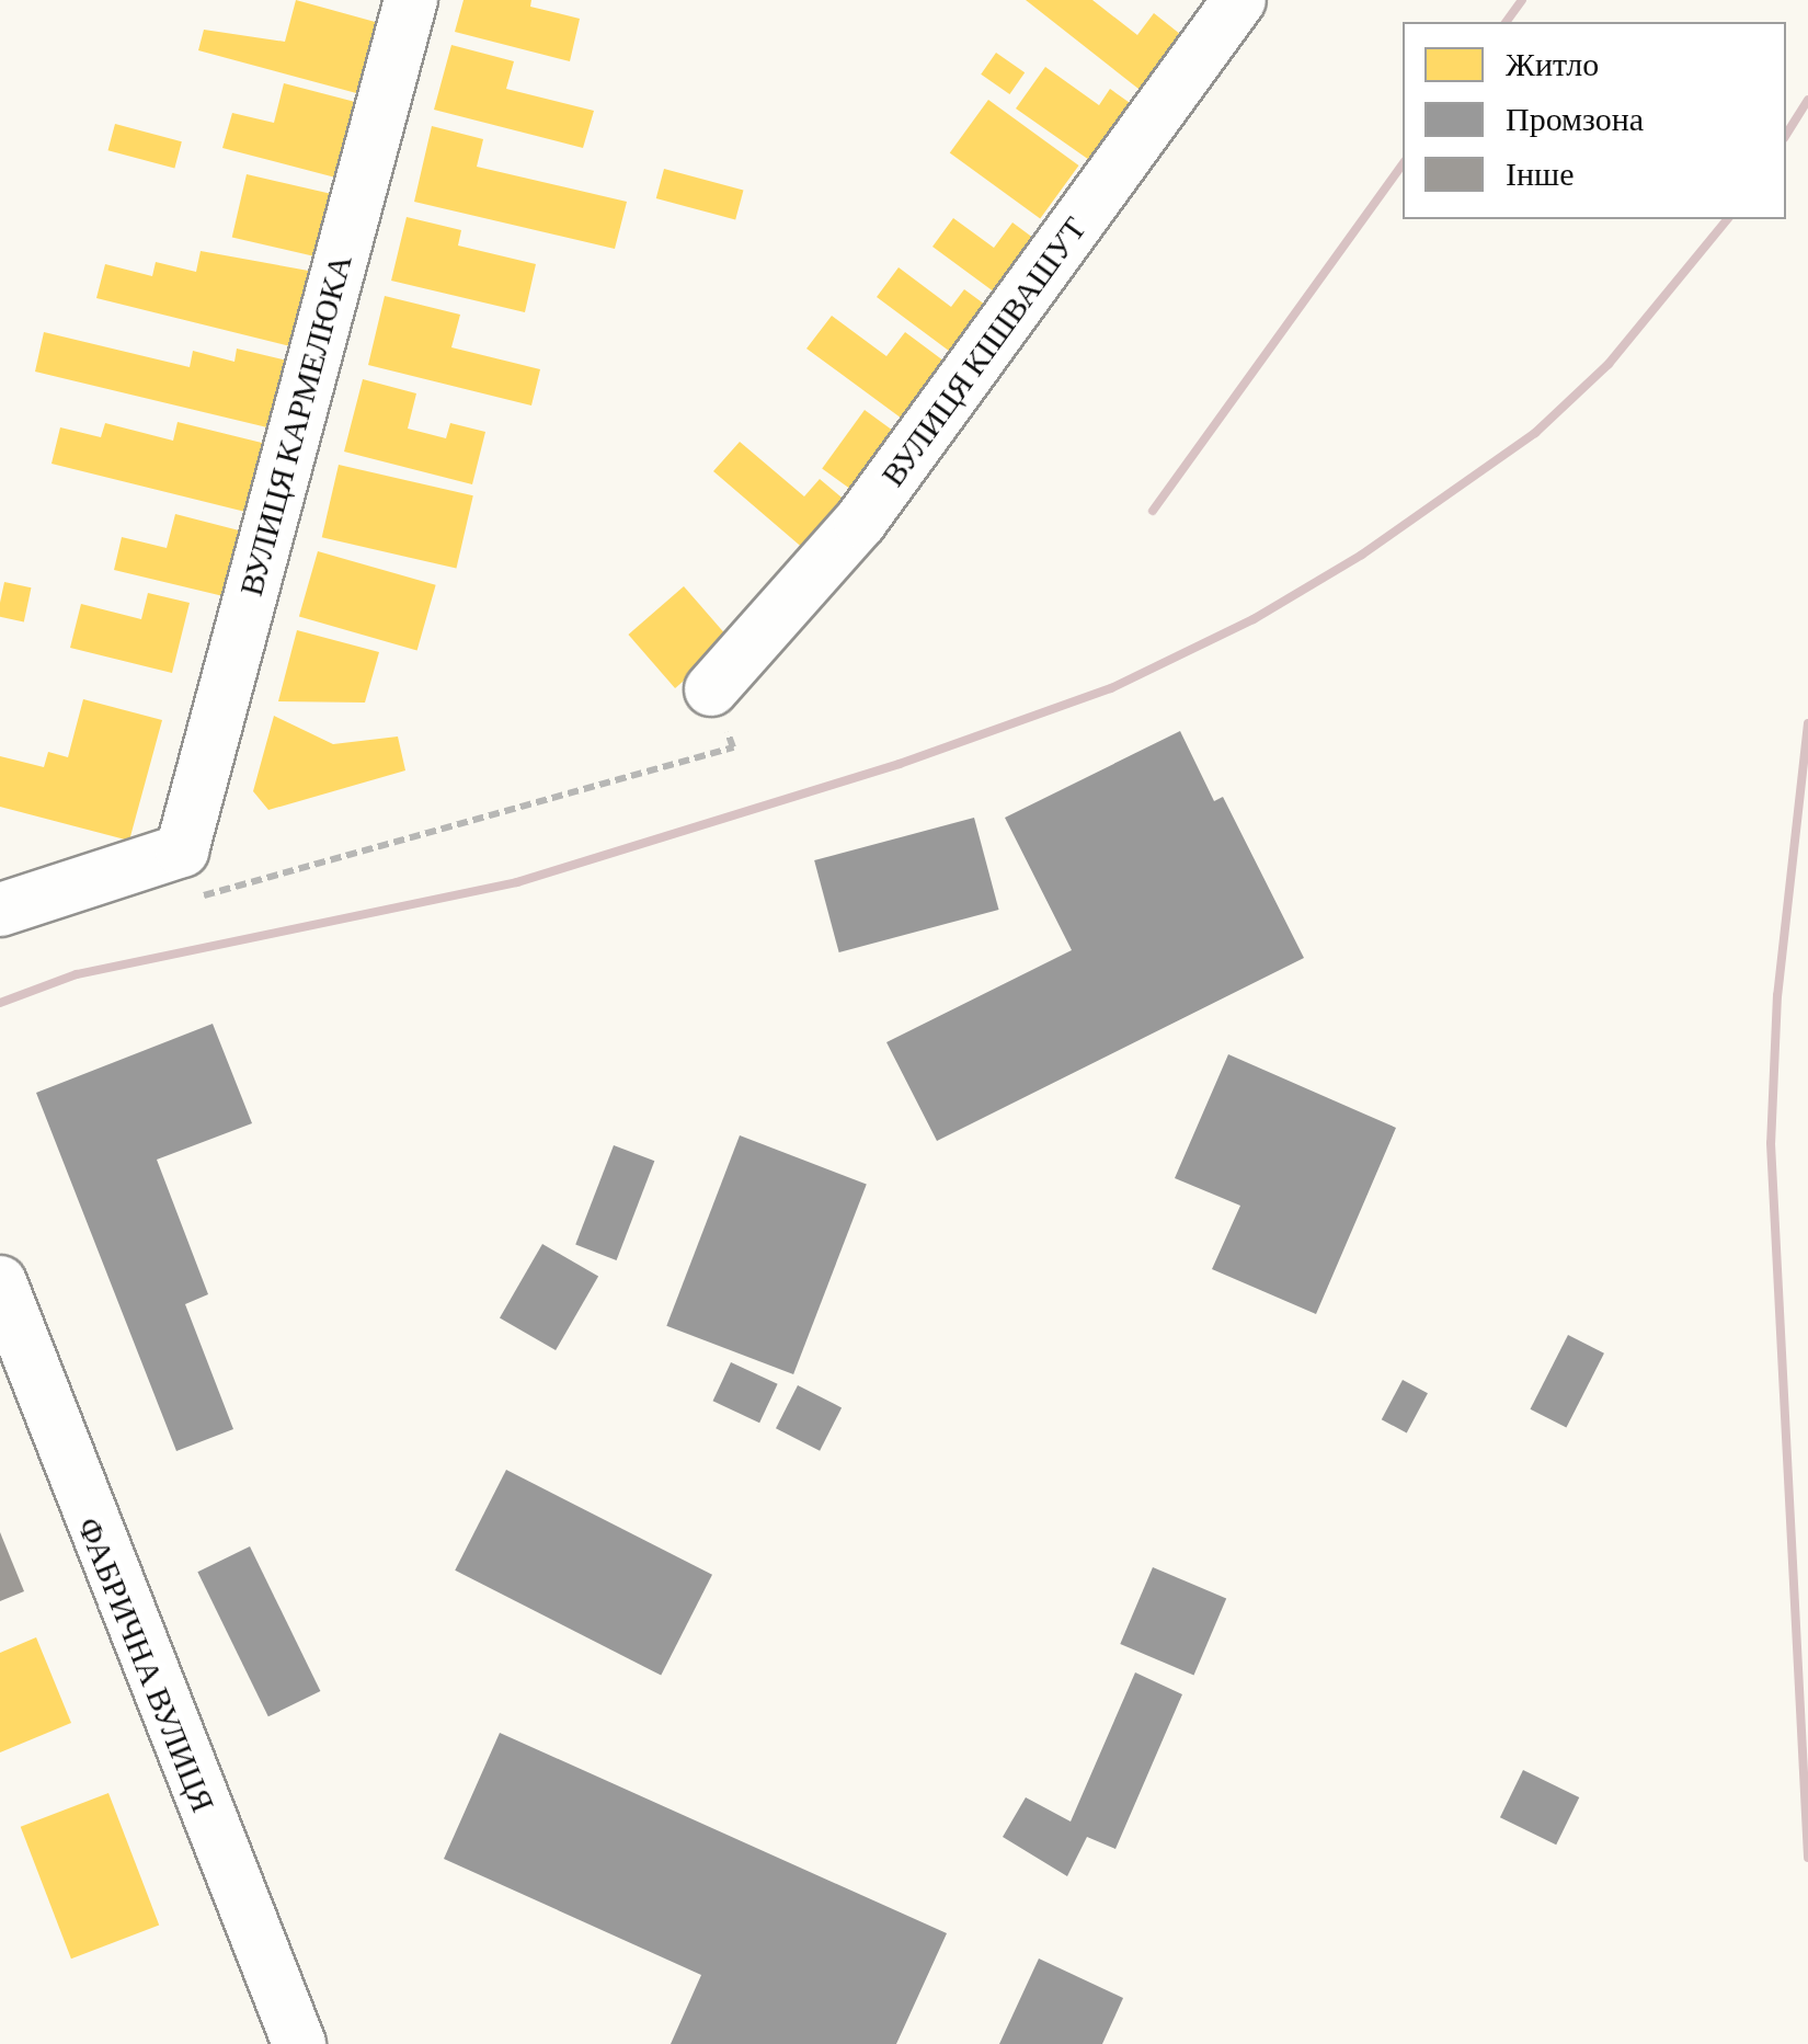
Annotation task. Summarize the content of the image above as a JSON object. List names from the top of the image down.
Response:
{
  "streets": {
    "street": ["ВУЛИЦЯ КІШВАШУТ", "ВУЛИЦЯ КАРМЕЛЮКА", "ФАБРИЧНА ВУЛИЦЯ"]
  },
  "legend": ["Житло", "Промзона", "Інше"]
}
